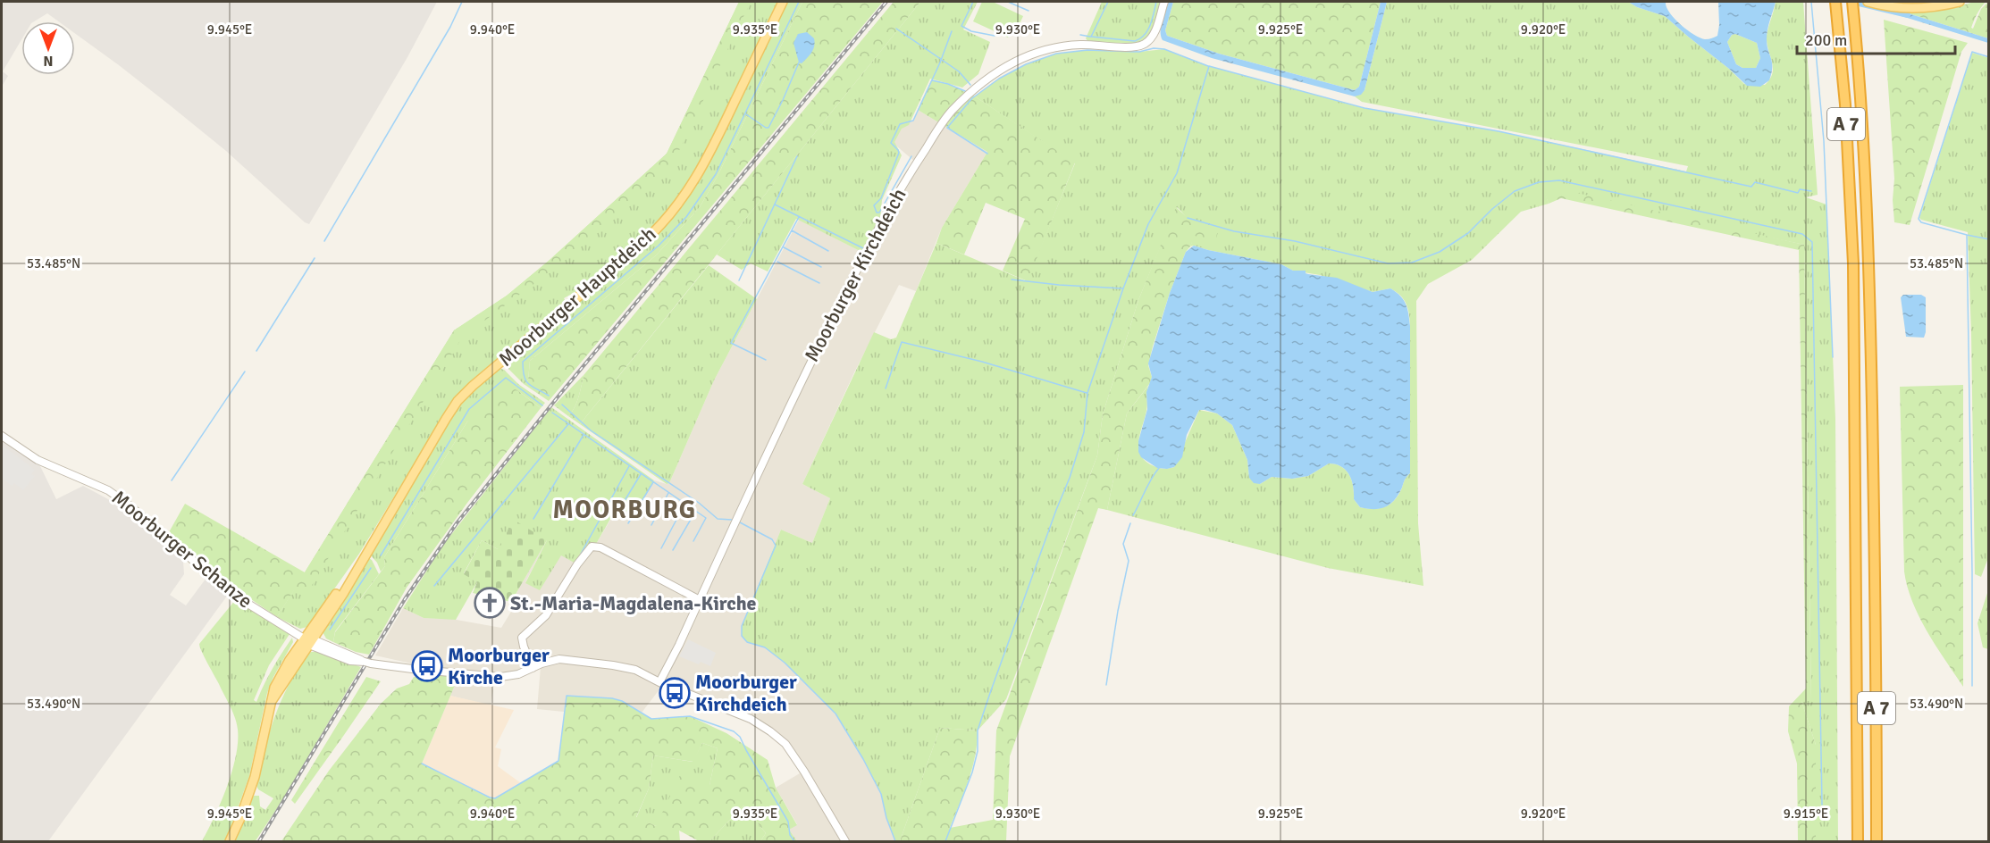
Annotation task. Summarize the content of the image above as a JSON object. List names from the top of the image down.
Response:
{
  "streets": {
    "highway": ["A 7"],
    "main road": ["Moorburger Hauptdeich"],
    "street": ["Moorburger Kirchdeich", "Moorburger Schanze"]
  },
  "crossings": [
    ["Moorburger Kirchdeich", "Moorburger Schanze"],
    ["Moorburger Hauptdeich", "Moorburger Schanze"]
  ],
  "districts": ["MOORBURG"],
  "places": {
    "church": ["St.-Maria-Magdalena-Kirche"],
    "bus stop": ["Moorburger Kirche", "Moorburger Kirchdeich"]
  },
  "scale_bar": "200 m",
  "north": "bottom",
  "coordinates": [
    "9.945°E",
    "9.940°E",
    "9.935°E",
    "9.930°E",
    "9.925°E",
    "9.920°E",
    "53.485°N",
    "53.490°N",
    "9.915°E"
  ]
}
